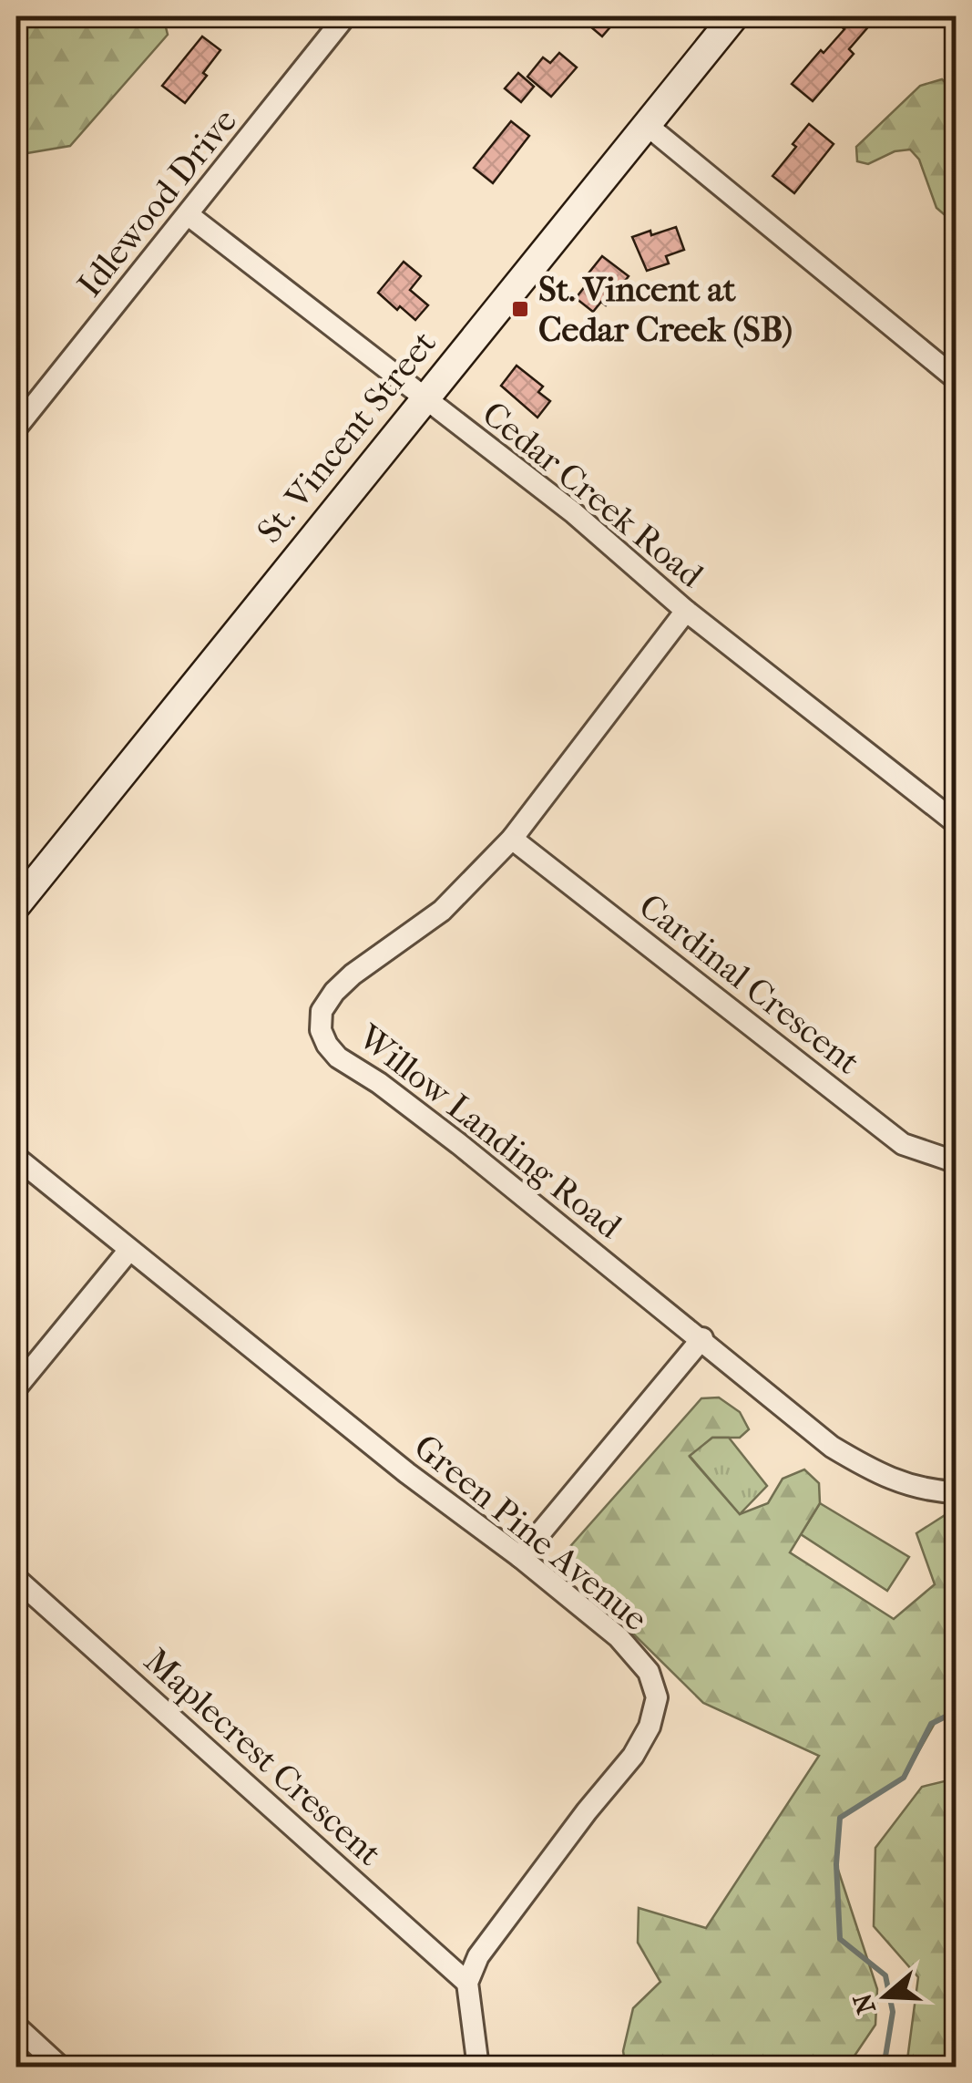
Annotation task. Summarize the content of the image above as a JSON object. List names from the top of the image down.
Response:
{
  "streets": {
    "street": [
      "Idlewood Drive",
      "St. Vincent Street",
      "Cedar Creek Road",
      "Cardinal Crescent",
      "Willow Landing Road",
      "Green Pine Avenue",
      "Maplecrest Crescent"
    ]
  },
  "crossings": [
    ["Idlewood Drive", "Cedar Creek Road"],
    ["St. Vincent Street", "Cedar Creek Road"],
    ["Cedar Creek Road", "Willow Landing Road"],
    ["Cardinal Crescent", "Willow Landing Road"],
    ["Green Pine Avenue", "Maplecrest Crescent"]
  ],
  "places": {
    "transit": ["St. Vincent at Cedar Creek (SB)"]
  },
  "north": "left"
}
